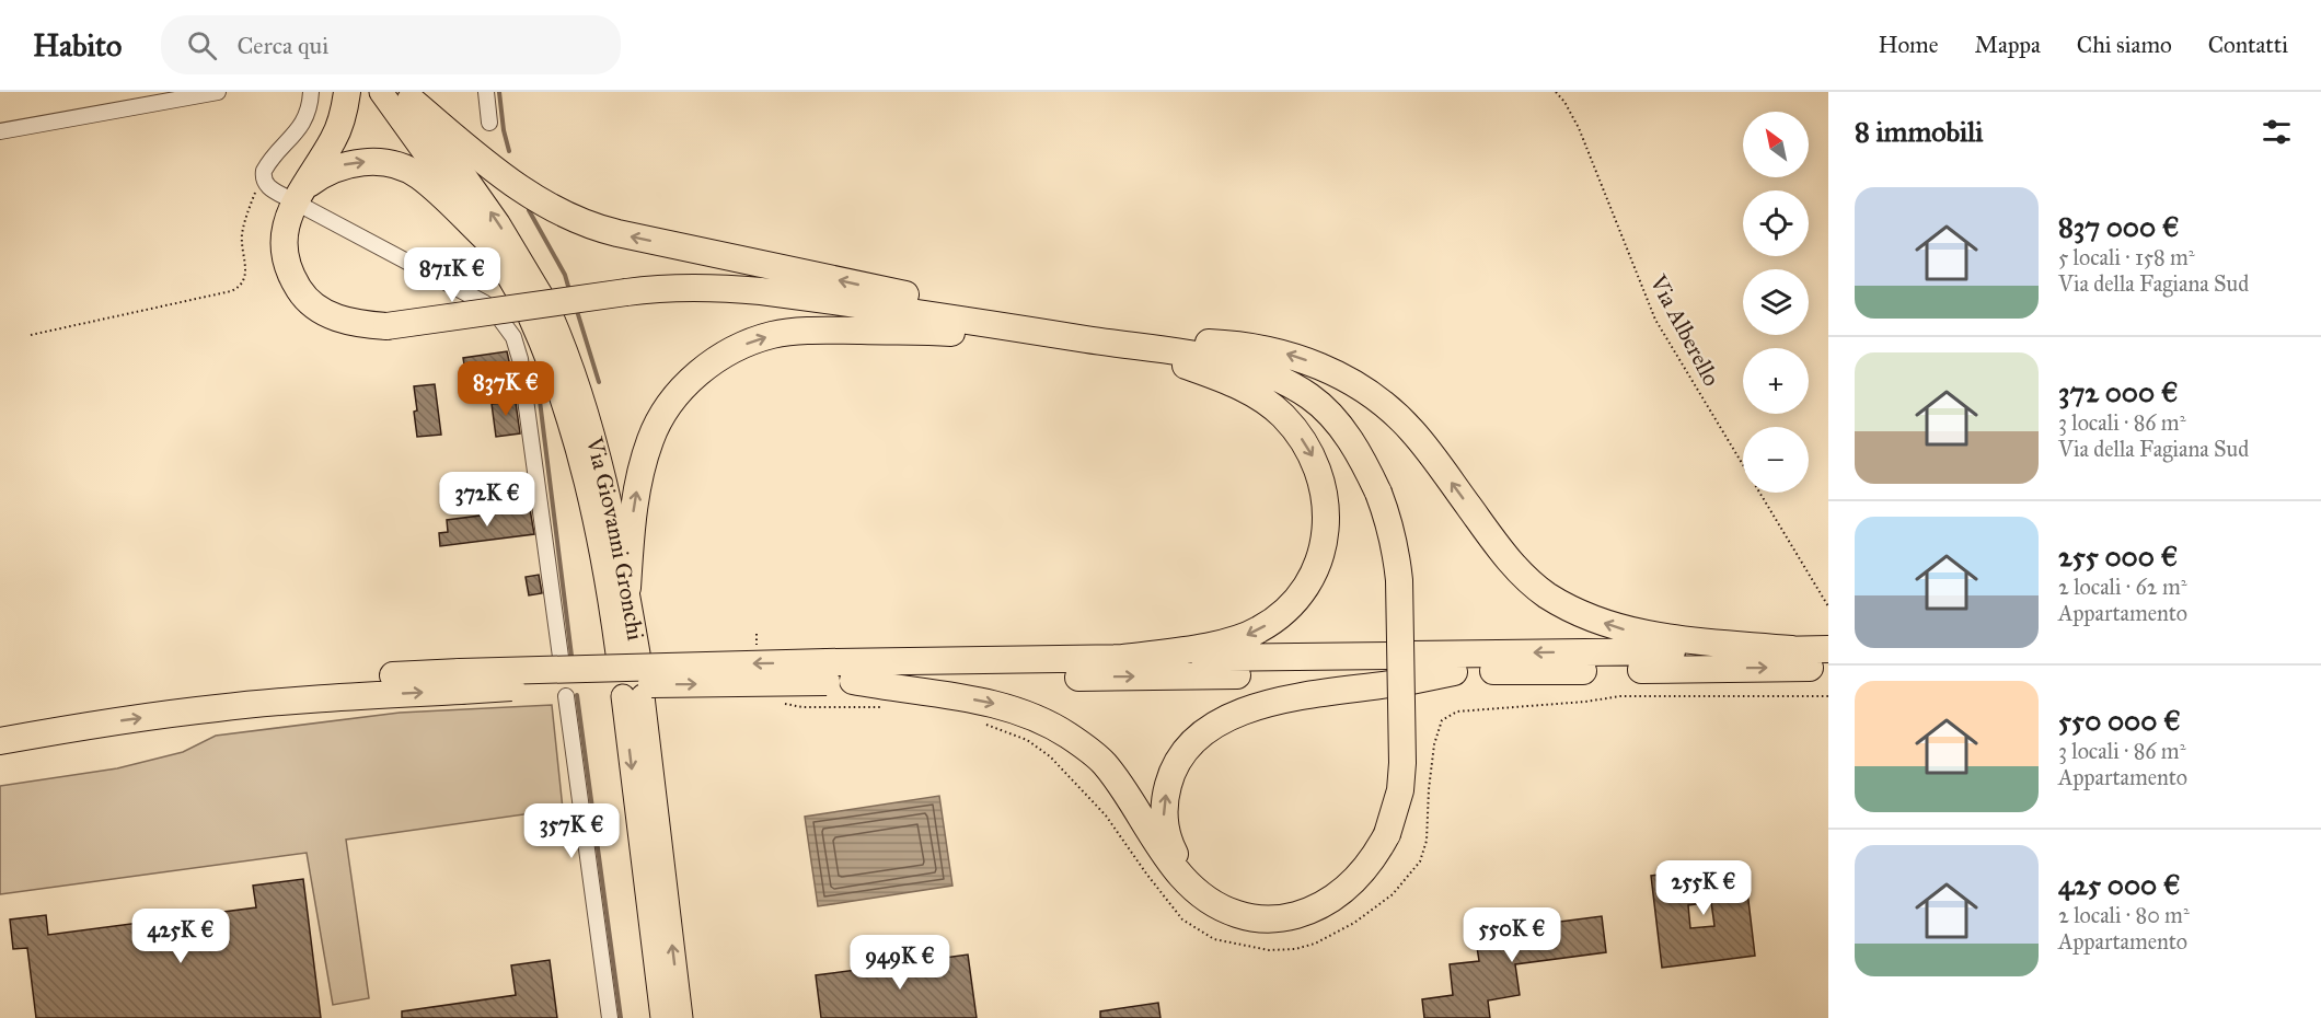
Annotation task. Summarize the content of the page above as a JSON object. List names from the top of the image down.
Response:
{
  "streets": {
    "main road": ["Via Giovanni Gronchi"],
    "path": ["Via Alberello"]
  },
  "north": "top left",
  "page": {
    "header": "Habito",
    "search": "Cerca qui",
    "nav": [
      "Home",
      "Mappa",
      "Chi siamo",
      "Contatti"
    ],
    "heading": "8 immobili",
    "map_buttons": ["+", "−"],
    "list": [
      {
        "name": "837 000 €",
        "note": "5 locali · 158 m² · Via della Fagiana Sud"
      },
      {
        "name": "372 000 €",
        "note": "3 locali · 86 m² · Via della Fagiana Sud"
      },
      {
        "name": "255 000 €",
        "note": "2 locali · 62 m² · Appartamento"
      },
      {
        "name": "550 000 €",
        "note": "3 locali · 86 m² · Appartamento"
      },
      {
        "name": "425 000 €",
        "note": "2 locali · 80 m² · Appartamento"
      }
    ],
    "price": [
      "871K €",
      "837K €",
      "372K €",
      "357K €",
      "255K €",
      "550K €",
      "425K €",
      "949K €"
    ]
  }
}
